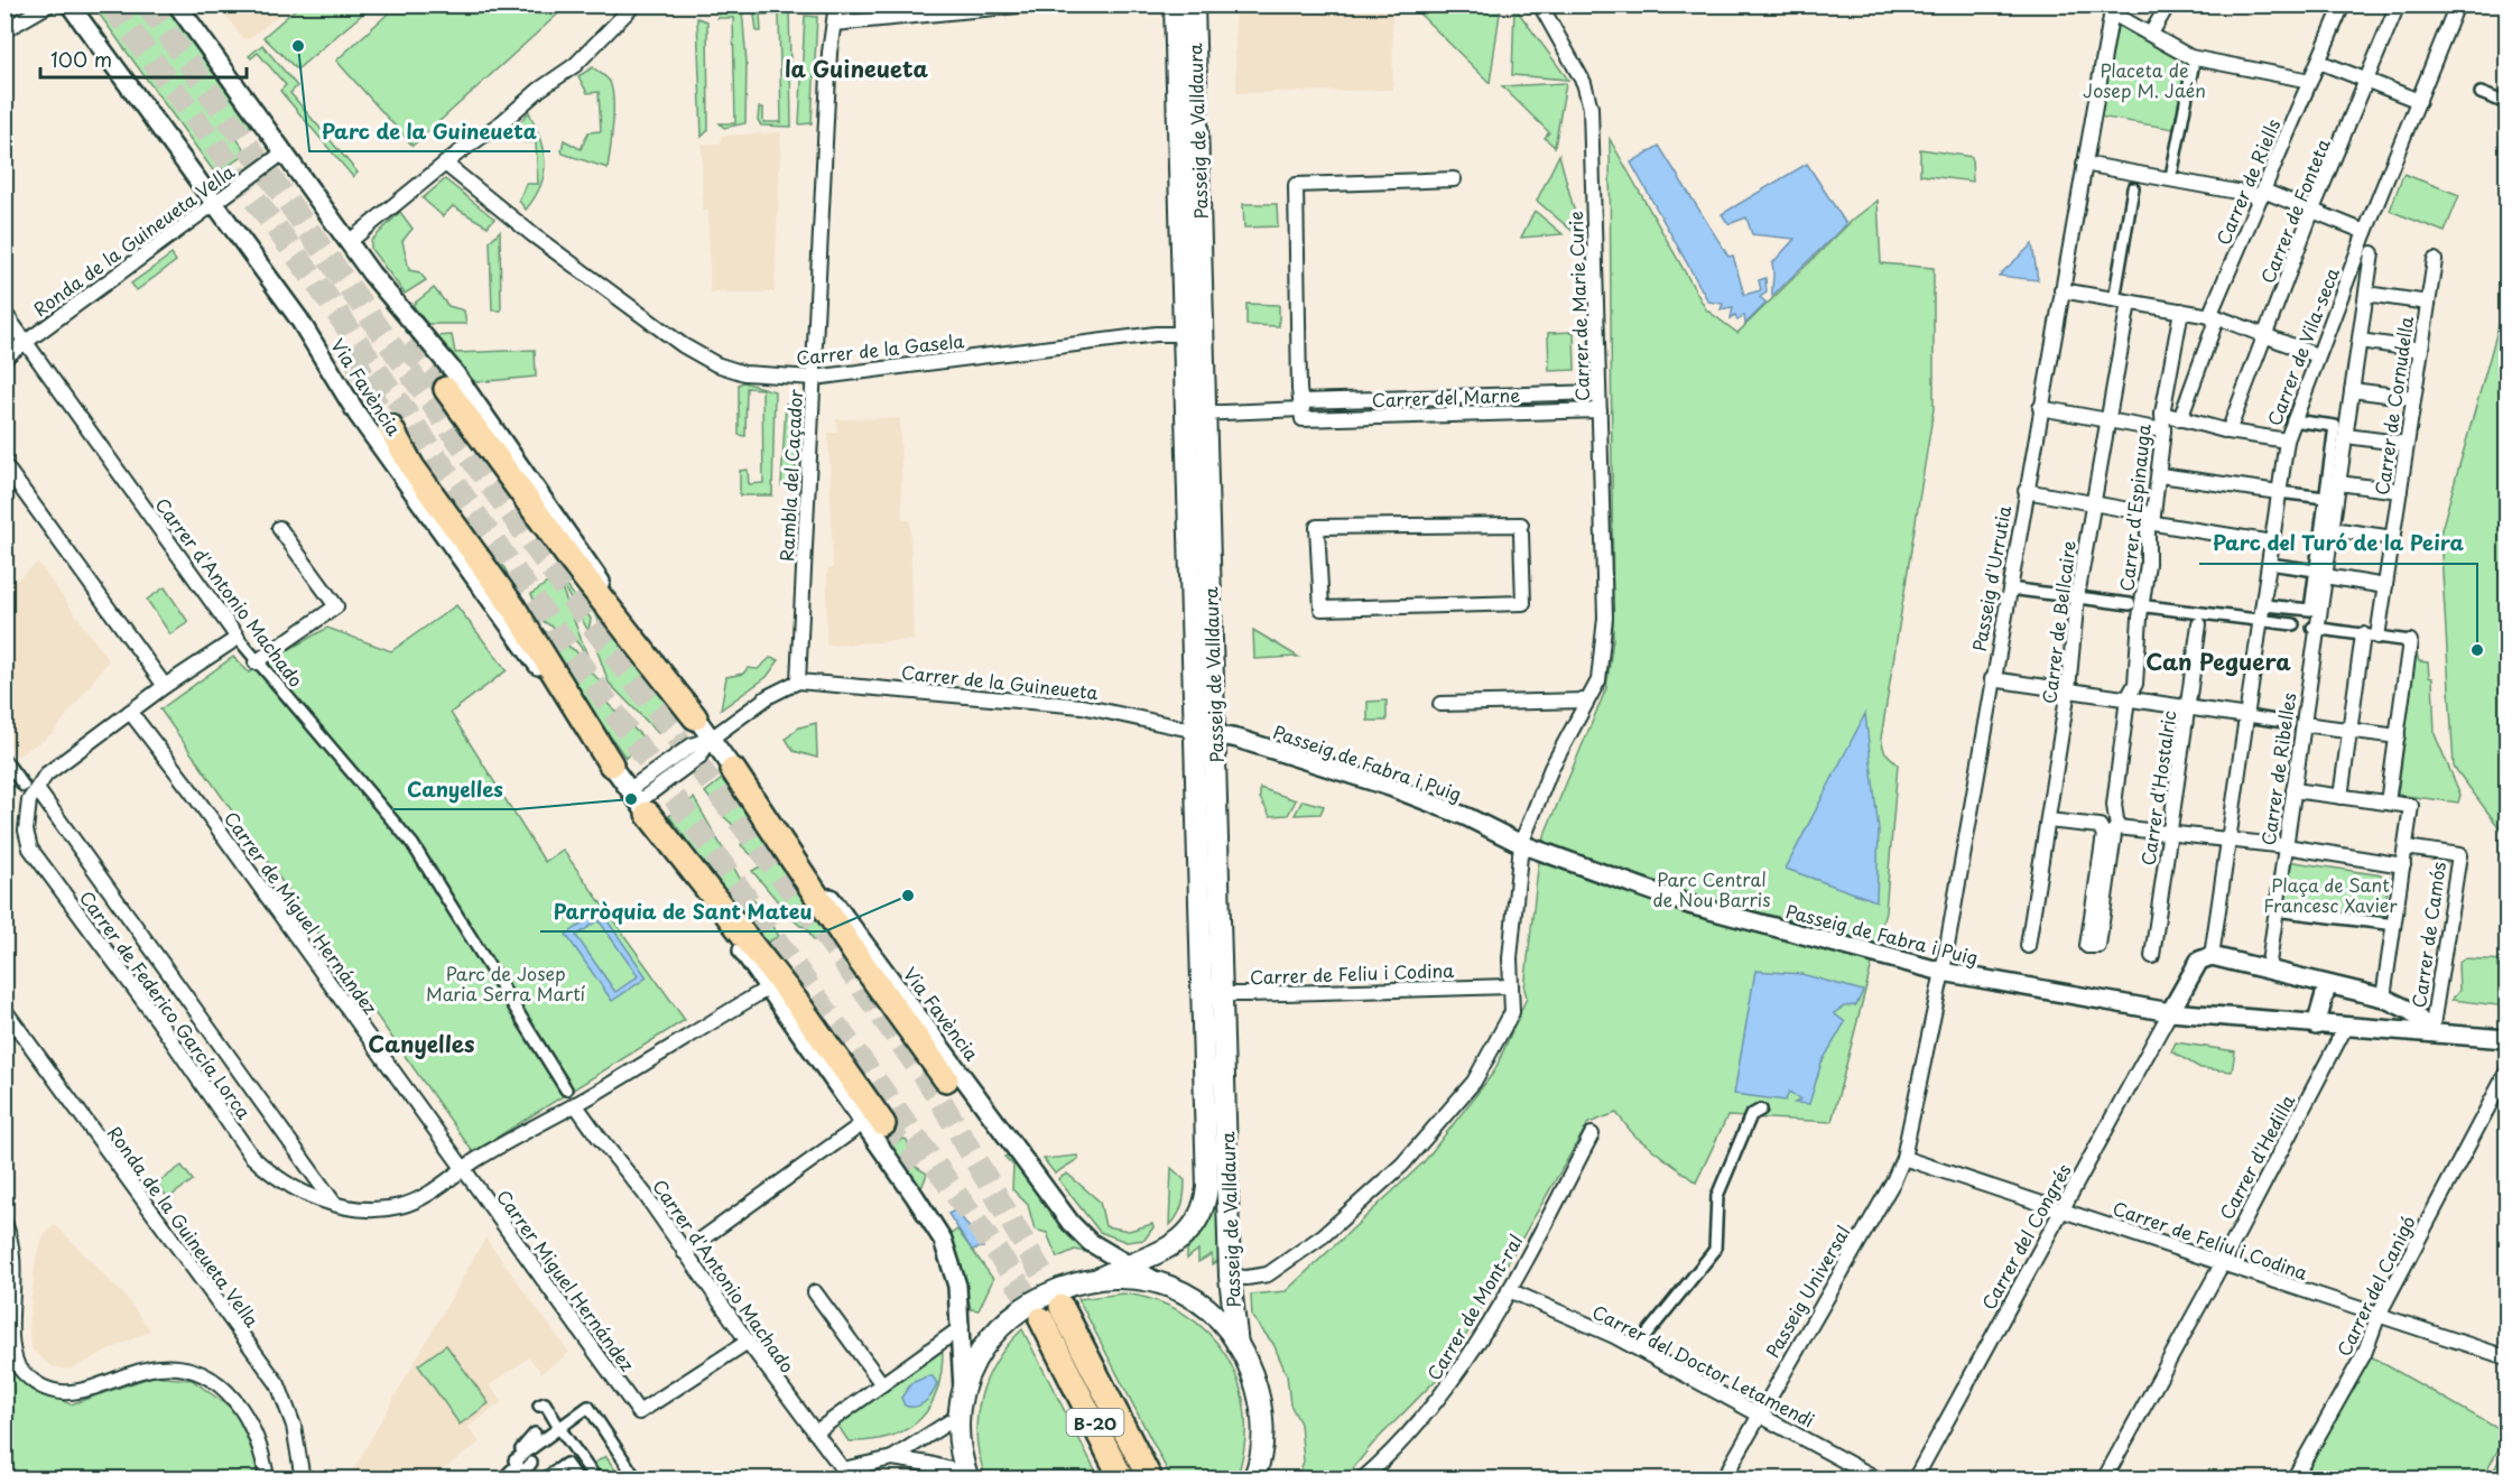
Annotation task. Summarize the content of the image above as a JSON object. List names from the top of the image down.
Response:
{
  "streets": {
    "highway": ["B-20"],
    "main road": ["Passeig de Valldaura"],
    "street": [
      "Carrer de Riells",
      "Carrer de Fonteta",
      "Ronda de la Guineueta Vella",
      "Carrer de Marie Curie",
      "Carrer de Vila-seca",
      "Carrer de la Gasela",
      "Via Favència",
      "Carrer del Marne",
      "Carrer de Cornudella",
      "Rambla del Caçador",
      "Carrer d'Espinauga",
      "Passeig d'Urrutia",
      "Carrer d'Antonio Machado",
      "Carrer de Bellcaire",
      "Carrer de la Guineueta",
      "Passeig de Fabra i Puig",
      "Carrer de Ribelles",
      "Carrer d'Hostalric",
      "Carrer de Miguel Hernández",
      "Carrer de Camós",
      "Carrer de Feliu i Codina",
      "Carrer de Federico García Lorca",
      "Carrer d'Hedilla",
      "Carrer del Congrés",
      "Carrer Miguel Hernández",
      "Carrer del Canigó",
      "Passeig Universal",
      "Carrer de Mont-ral",
      "Carrer del Doctor Letamendi"
    ]
  },
  "crossings": [
    ["Passeig de Valldaura", "Carrer de Marie Curie"],
    ["Passeig de Valldaura", "Carrer de la Gasela"],
    ["Passeig de Valldaura", "Via Favència"],
    ["Passeig de Valldaura", "Carrer del Marne"],
    ["Passeig de Valldaura", "Carrer de la Guineueta"],
    ["Passeig de Valldaura", "Passeig de Fabra i Puig"],
    ["Passeig de Valldaura", "Carrer de Feliu i Codina"],
    ["Ronda de la Guineueta Vella", "Via Favència"],
    ["Ronda de la Guineueta Vella", "Carrer d'Antonio Machado"],
    ["Carrer de Marie Curie", "Carrer del Marne"],
    ["Carrer de Marie Curie", "Passeig de Fabra i Puig"],
    ["Carrer de Marie Curie", "Carrer de Feliu i Codina"],
    ["Carrer de la Gasela", "Rambla del Caçador"],
    ["Via Favència", "Carrer de Federico García Lorca"],
    ["Rambla del Caçador", "Carrer de la Guineueta"],
    ["Passeig d'Urrutia", "Passeig de Fabra i Puig"],
    ["Passeig d'Urrutia", "Carrer de Feliu i Codina"],
    ["Passeig d'Urrutia", "Passeig Universal"],
    ["Carrer d'Antonio Machado", "Carrer de Federico García Lorca"],
    ["Carrer d'Antonio Machado", "Carrer Miguel Hernández"],
    ["Carrer de la Guineueta", "Passeig de Fabra i Puig"],
    ["Passeig de Fabra i Puig", "Carrer de Camós"],
    ["Passeig de Fabra i Puig", "Carrer d'Hedilla"],
    ["Passeig de Fabra i Puig", "Carrer del Congrés"],
    ["Carrer de Miguel Hernández", "Carrer de Federico García Lorca"],
    ["Carrer de Miguel Hernández", "Carrer Miguel Hernández"],
    ["Carrer de Feliu i Codina", "Carrer d'Hedilla"],
    ["Carrer de Feliu i Codina", "Carrer del Congrés"],
    ["Carrer de Feliu i Codina", "Carrer del Canigó"],
    ["Carrer de Feliu i Codina", "Passeig Universal"],
    ["Carrer de Federico García Lorca", "Carrer Miguel Hernández"],
    ["Passeig Universal", "Carrer del Doctor Letamendi"],
    ["Carrer de Mont-ral", "Carrer del Doctor Letamendi"]
  ],
  "districts": ["la Guineueta", "Can Peguera", "Canyelles"],
  "parks": [
    "Placeta de Josep M. Jaén",
    "Parc Central de Nou Barris",
    "Plaça de Sant Francesc Xavier",
    "Parc de Josep Maria Serra Martí"
  ],
  "places": [
    "Parc de la Guineueta",
    "Parc del Turó de la Peira",
    "Canyelles",
    "Parròquia de Sant Mateu"
  ],
  "scale_bar": "100 m"
}
